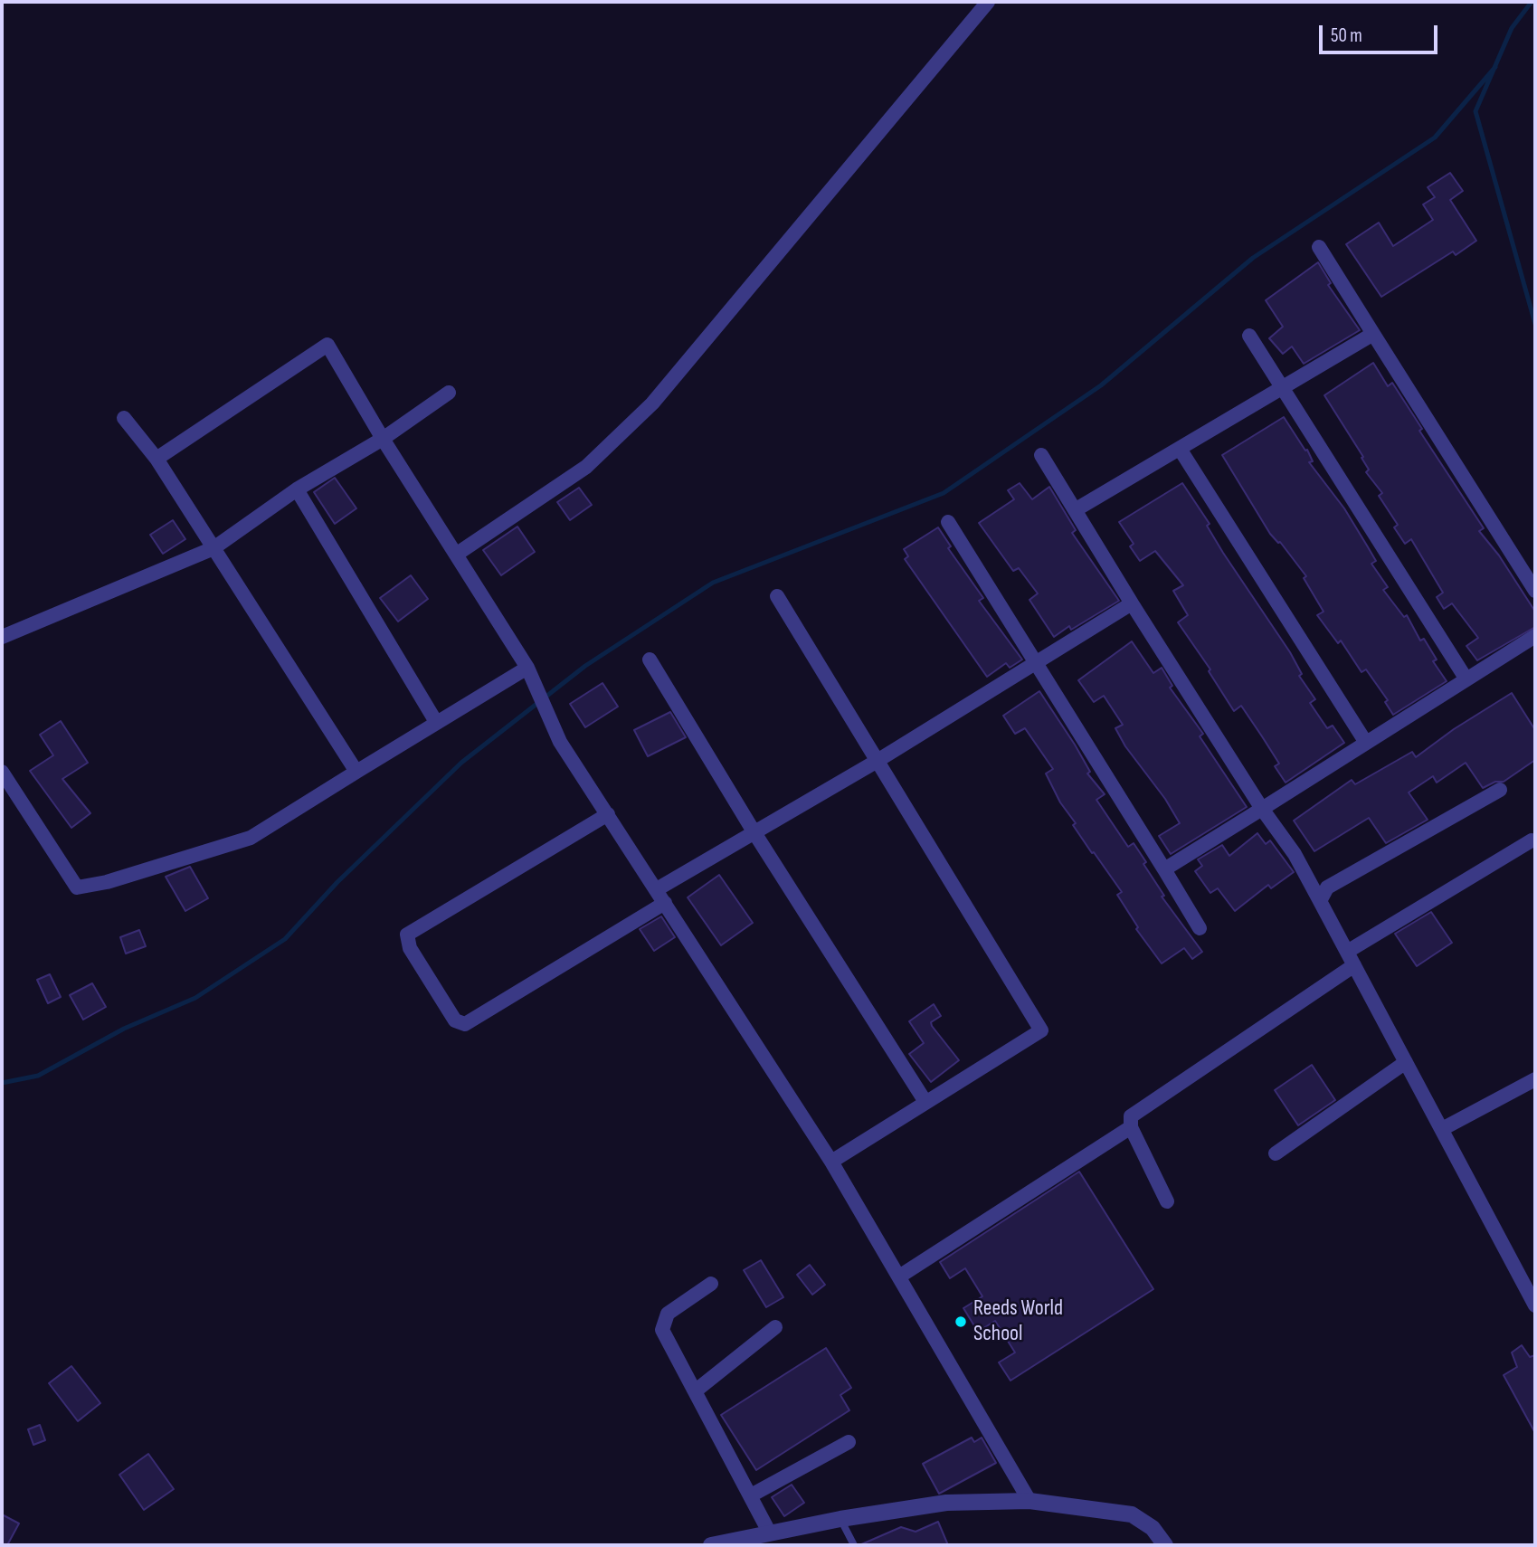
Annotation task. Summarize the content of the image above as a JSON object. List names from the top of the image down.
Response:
{
  "places": ["Reeds World School"],
  "scale_bar": "50 m"
}
